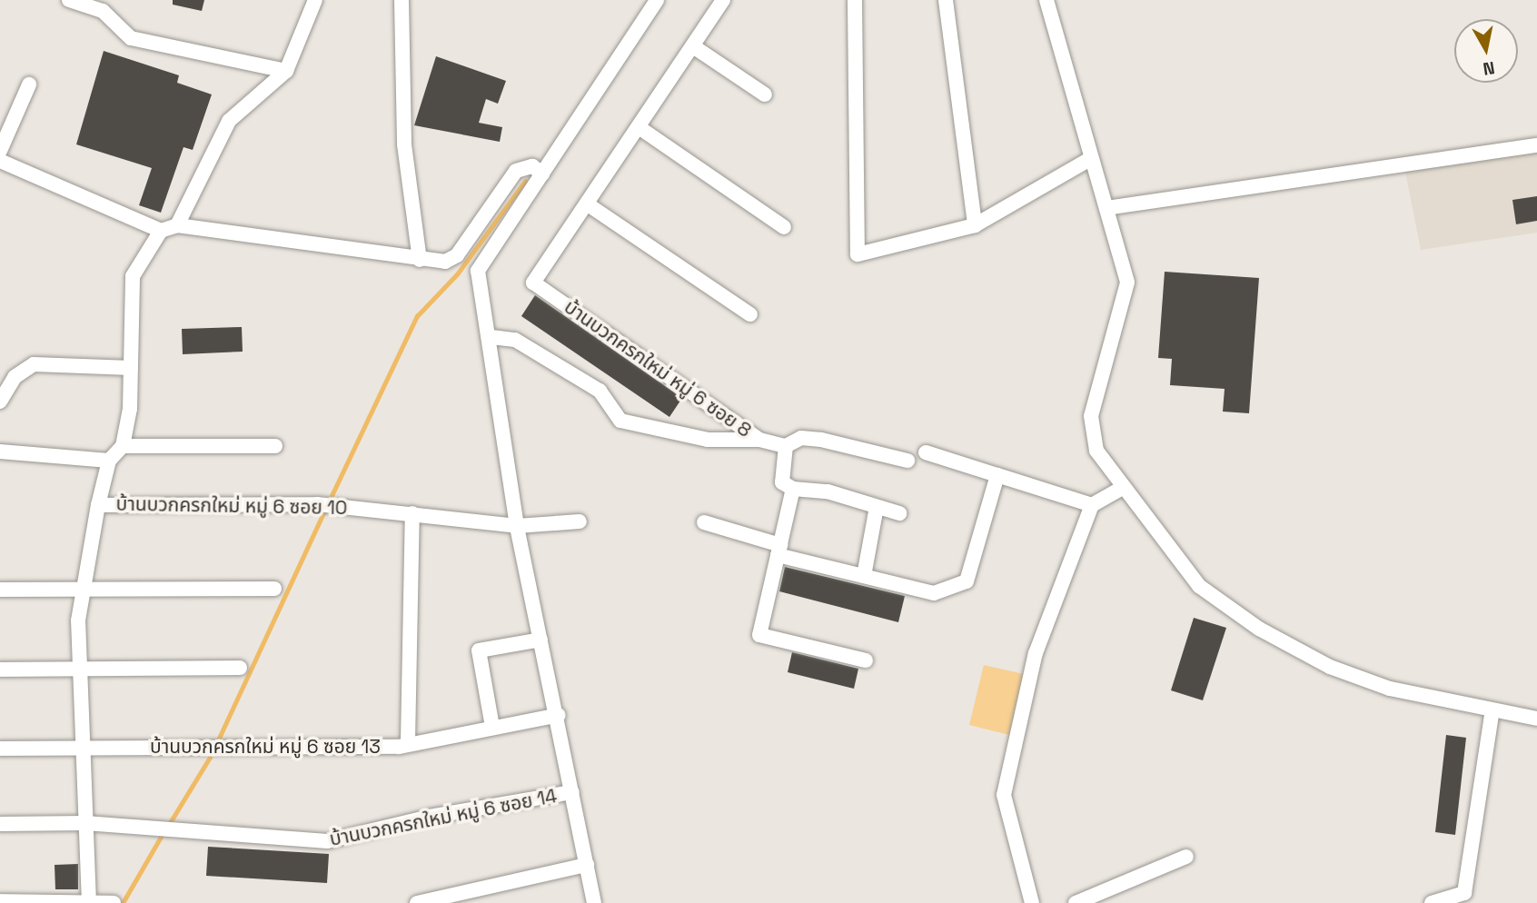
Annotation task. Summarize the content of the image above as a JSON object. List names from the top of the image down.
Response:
{
  "streets": {
    "street": [
      "บ้านบวกครกใหม่ หมู่ 6 ซอย 8",
      "บ้านบวกครกใหม่ หมู่ 6 ซอย 10",
      "บ้านบวกครกใหม่ หมู่ 6 ซอย 13",
      "บ้านบวกครกใหม่ หมู่ 6 ซอย 14"
    ]
  },
  "north": "bottom"
}
